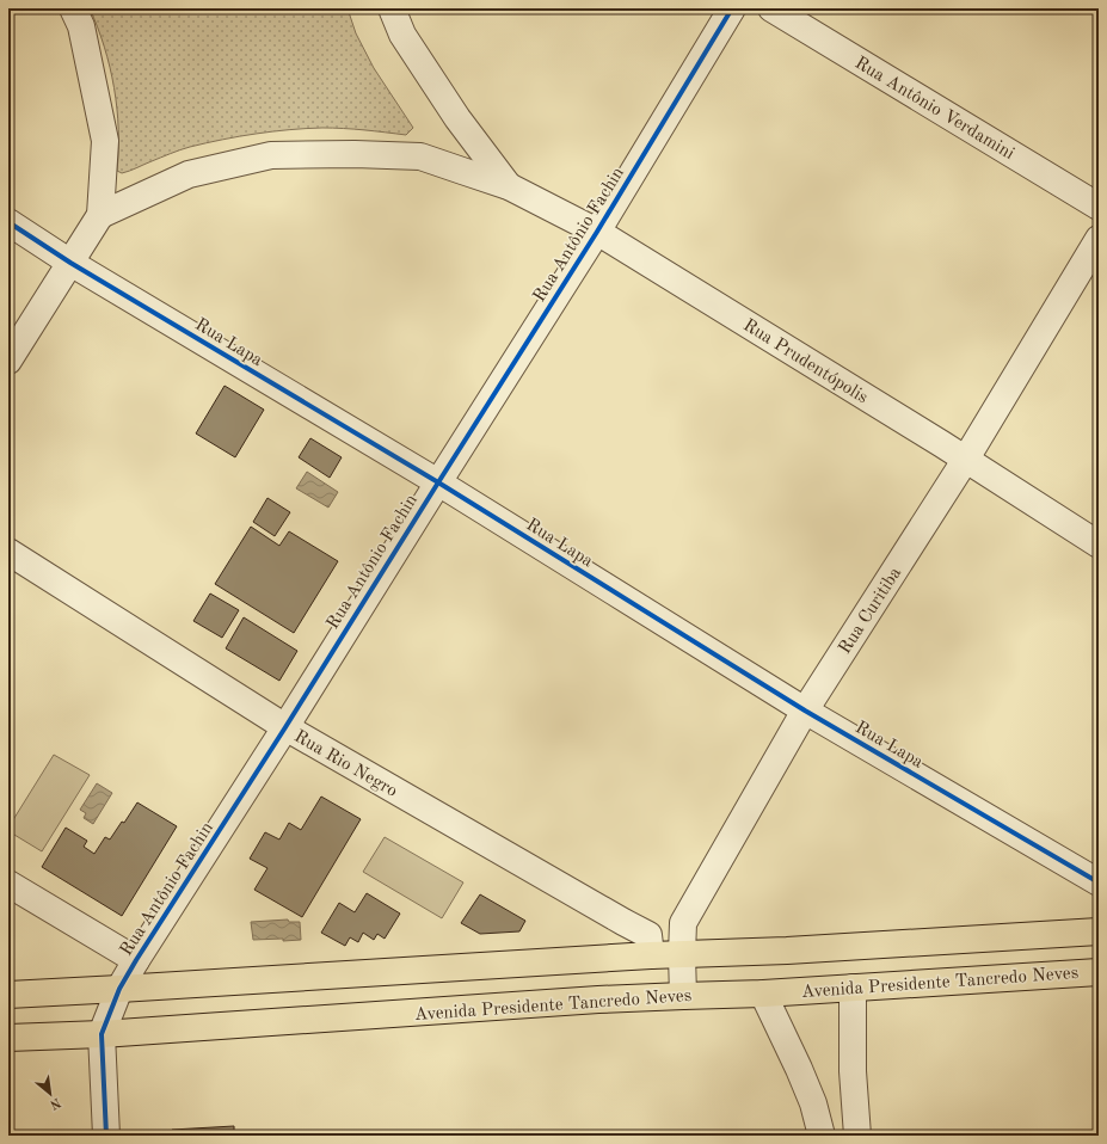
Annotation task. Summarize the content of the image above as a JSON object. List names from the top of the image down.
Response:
{
  "streets": {
    "main road": ["Avenida Presidente Tancredo Neves"],
    "street": [
      "Rua Antônio Verdamini",
      "Rua Antônio Fachin",
      "Rua Lapa",
      "Rua Prudentópolis",
      "Rua Curitiba",
      "Rua Rio Negro"
    ]
  },
  "crossings": [
    ["Rua Antônio Fachin", "Rua Lapa"],
    ["Rua Antônio Fachin", "Rua Prudentópolis"],
    ["Rua Antônio Fachin", "Rua Rio Negro"],
    ["Rua Antônio Fachin", "Avenida Presidente Tancredo Neves"],
    ["Rua Lapa", "Rua Curitiba"],
    ["Rua Prudentópolis", "Rua Curitiba"],
    ["Rua Curitiba", "Avenida Presidente Tancredo Neves"]
  ],
  "north": "bottom right"
}
